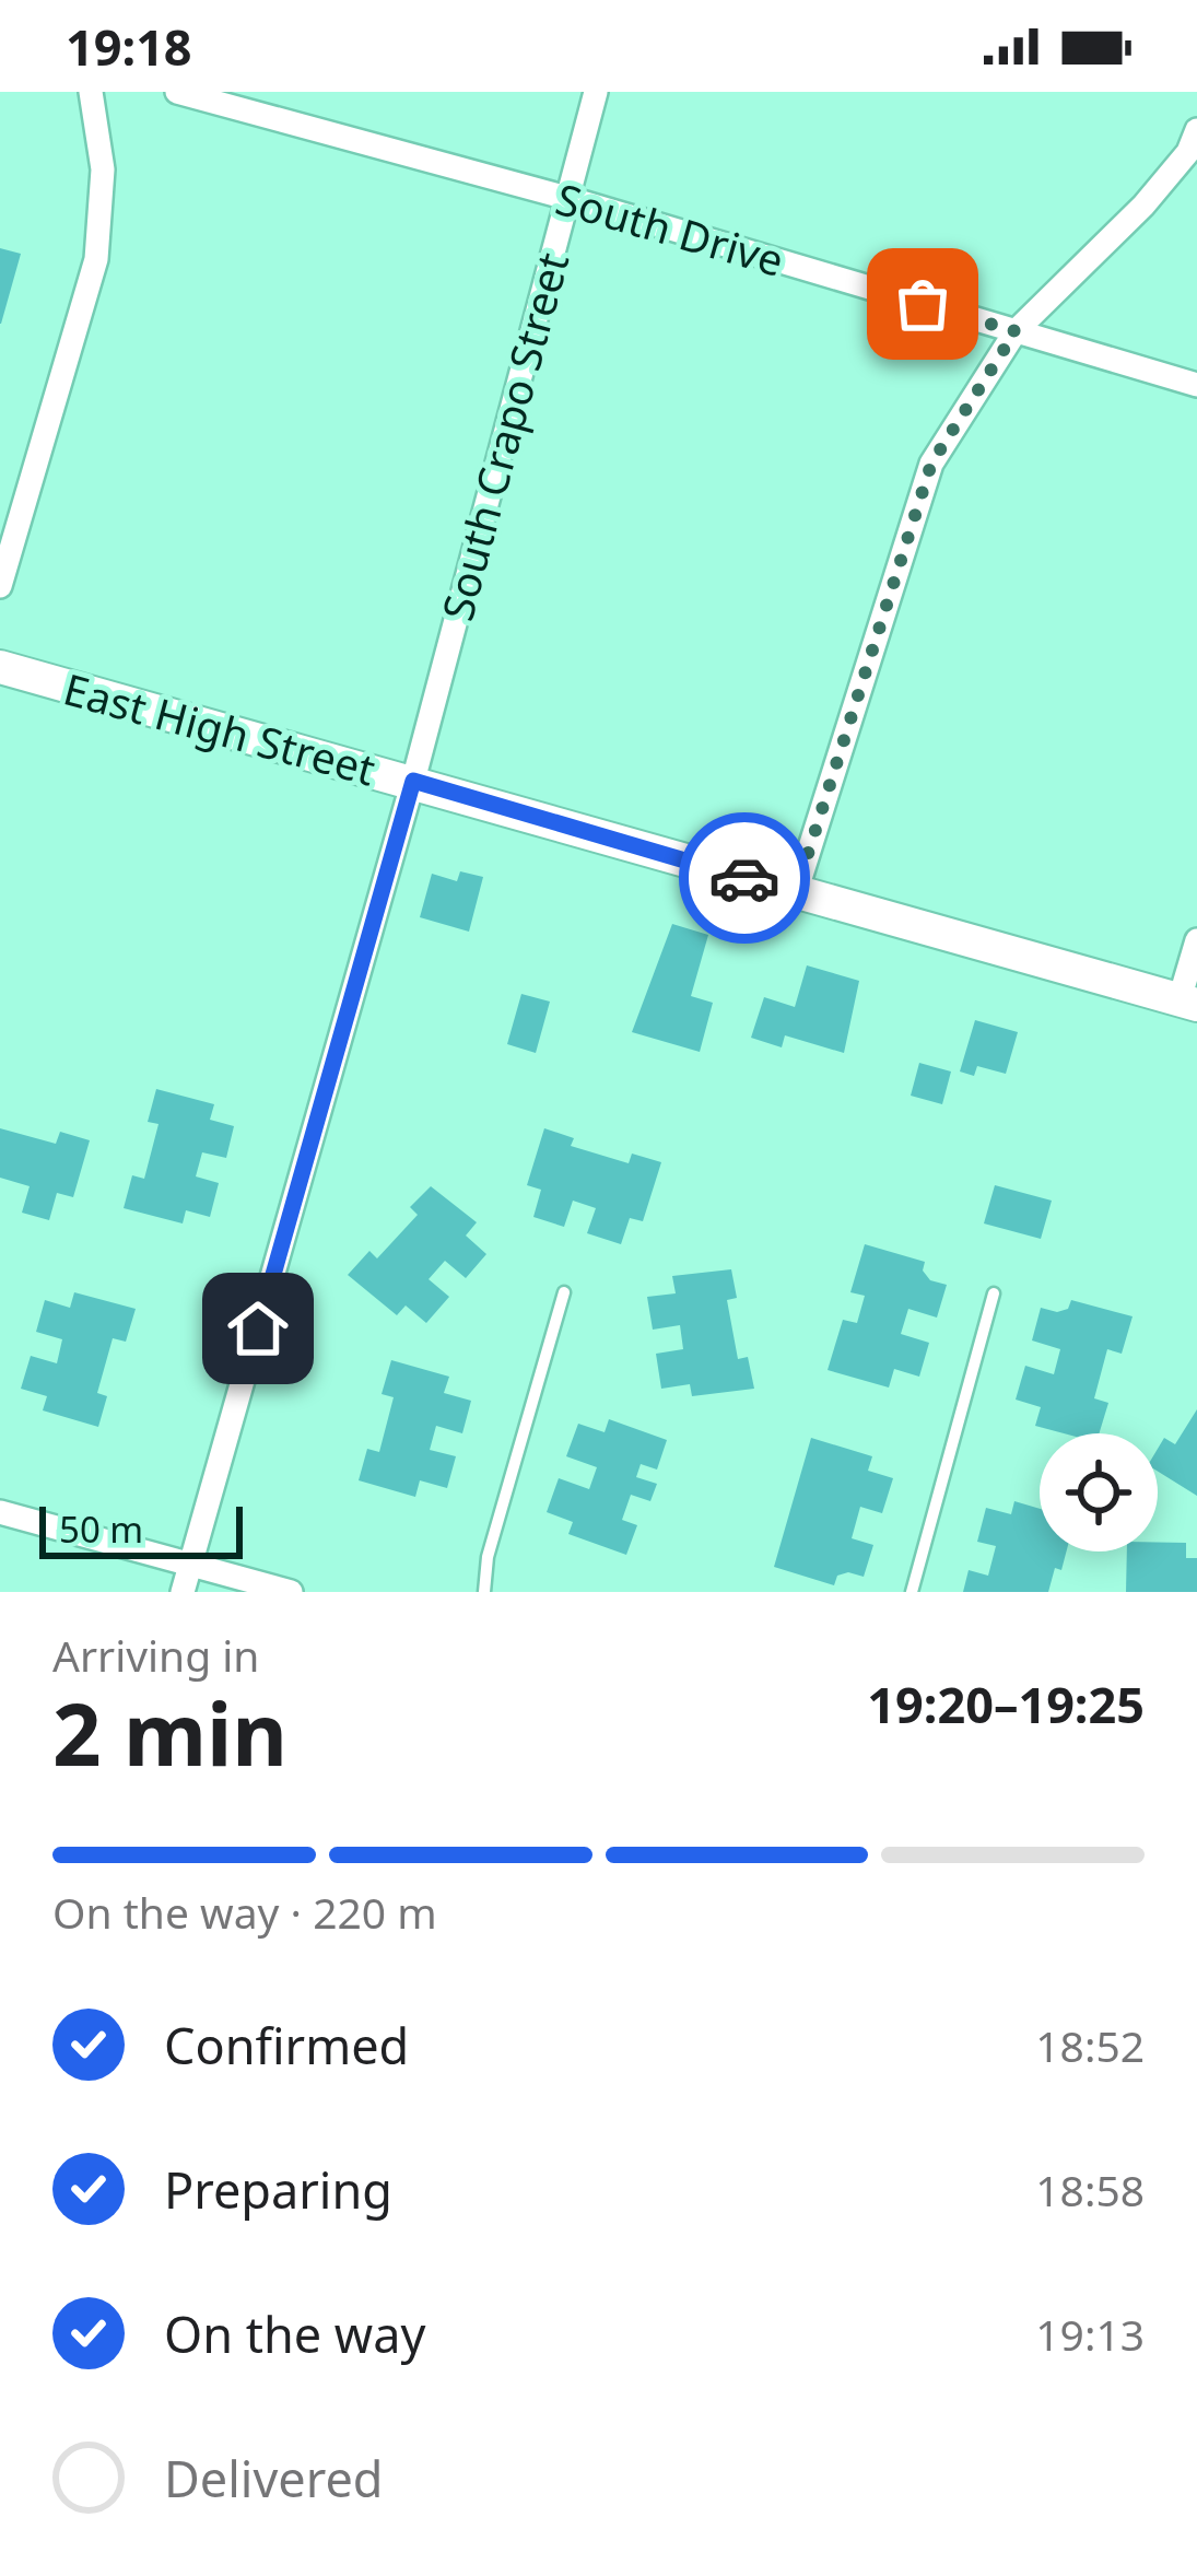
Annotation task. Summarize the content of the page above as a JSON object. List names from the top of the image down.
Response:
{
  "streets": {
    "street": ["South Drive", "South Crapo Street", "East High Street"]
  },
  "crossings": [
    ["South Drive", "South Crapo Street"],
    ["South Crapo Street", "East High Street"]
  ],
  "scale_bar": "50 m",
  "page": {
    "status": "19:18",
    "scale": "50 m",
    "heading": ["2 min", "Arriving in", "19:20–19:25"],
    "bar": "On the way · 220 m",
    "list": [
      ["Confirmed", "18:52"],
      ["Preparing", "18:58"],
      ["On the way", "19:13"],
      "Delivered"
    ]
  }
}
